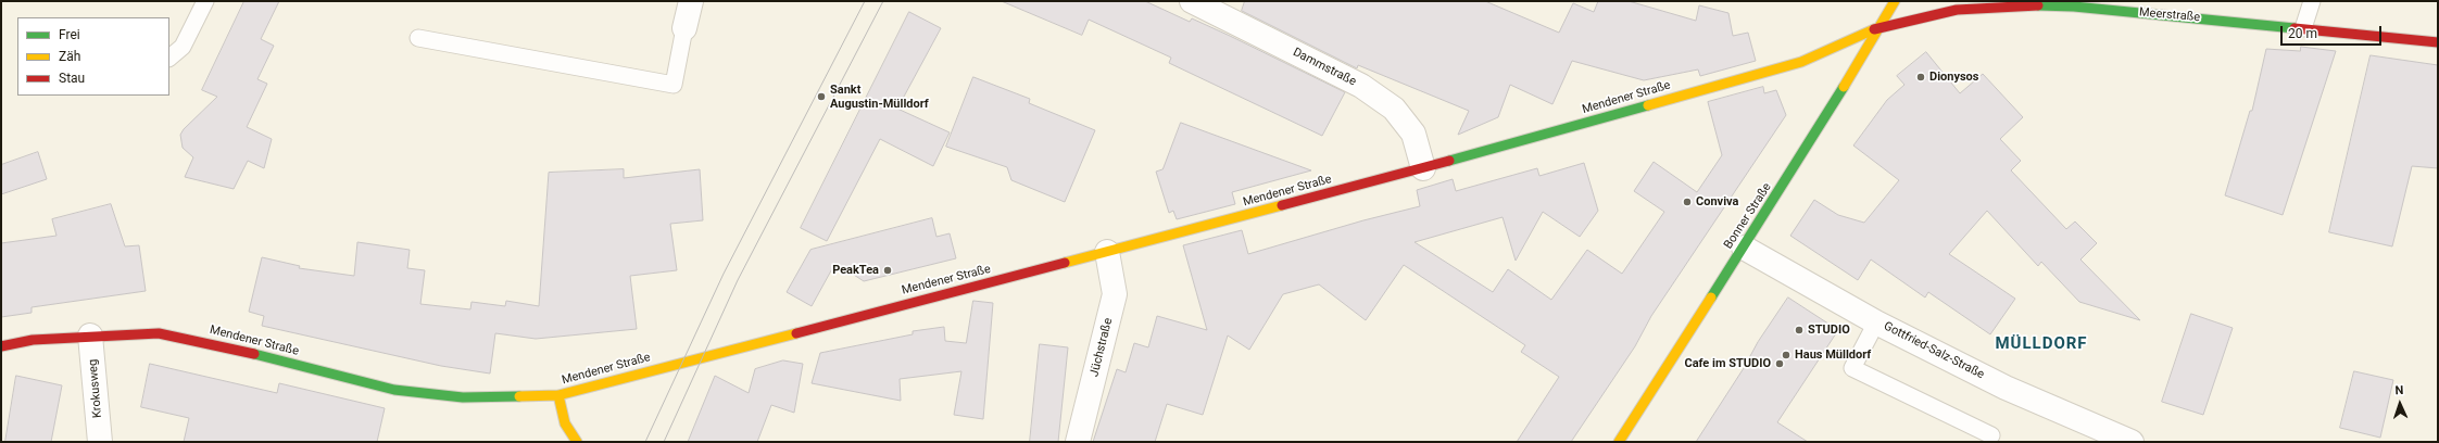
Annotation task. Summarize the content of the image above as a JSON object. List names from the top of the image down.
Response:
{
  "streets": {
    "street": [
      "Meerstraße",
      "Dammstraße",
      "Mendener Straße",
      "Bonner Straße",
      "Jüchstraße",
      "Gottfried-Salz-Straße",
      "Krokusweg"
    ]
  },
  "crossings": [
    ["Meerstraße", "Mendener Straße"],
    ["Meerstraße", "Bonner Straße"],
    ["Dammstraße", "Mendener Straße"],
    ["Mendener Straße", "Bonner Straße"],
    ["Mendener Straße", "Jüchstraße"],
    ["Mendener Straße", "Krokusweg"],
    ["Bonner Straße", "Gottfried-Salz-Straße"]
  ],
  "districts": ["MÜLLDORF"],
  "places": [
    "Dionysos",
    "Sankt Augustin-Mülldorf",
    "Conviva",
    "PeakTea",
    "STUDIO",
    "Haus Mülldorf",
    "Cafe im STUDIO"
  ],
  "legend": ["Frei", "Zäh", "Stau"],
  "scale_bar": "20 m",
  "north": "top"
}
